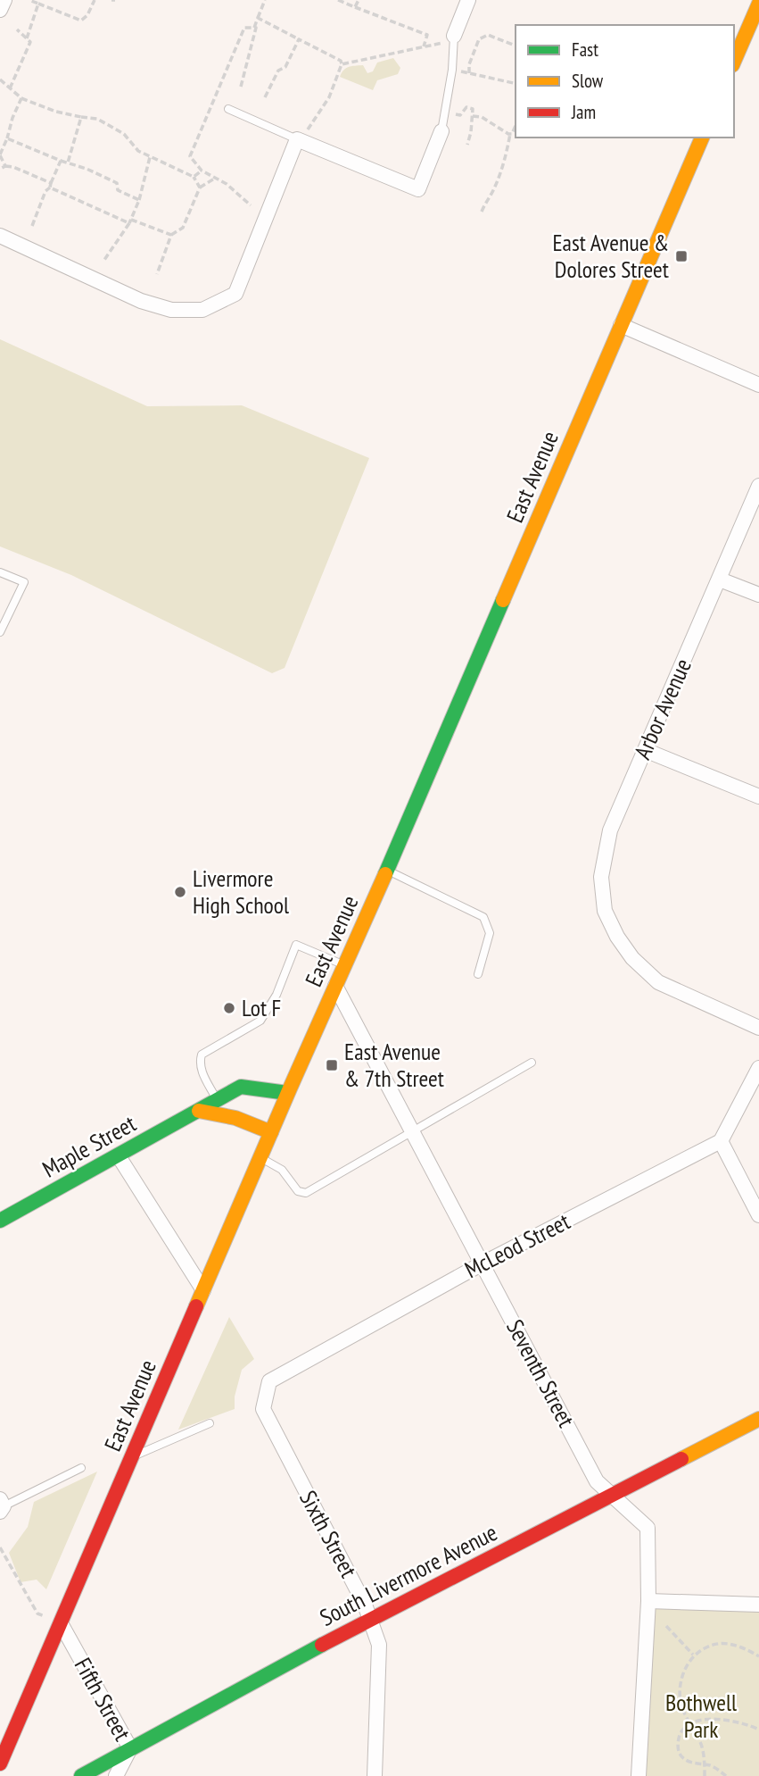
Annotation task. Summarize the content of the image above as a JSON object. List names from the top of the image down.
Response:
{
  "streets": {
    "main road": ["East Avenue", "Maple Street", "South Livermore Avenue"],
    "street": [
      "Arbor Avenue",
      "McLeod Street",
      "Seventh Street",
      "Sixth Street",
      "Fifth Street"
    ]
  },
  "crossings": [
    ["East Avenue", "Maple Street"],
    ["East Avenue", "Seventh Street"],
    ["East Avenue", "Fifth Street"],
    ["McLeod Street", "Seventh Street"],
    ["McLeod Street", "Sixth Street"],
    ["Seventh Street", "South Livermore Avenue"],
    ["Sixth Street", "South Livermore Avenue"],
    ["South Livermore Avenue", "Fifth Street"]
  ],
  "parks": ["Bothwell Park"],
  "places": {
    "transit": ["East Avenue & Dolores Street", "East Avenue & 7th Street"],
    "other": ["Livermore High School", "Lot F"]
  },
  "legend": ["Fast", "Slow", "Jam"]
}
